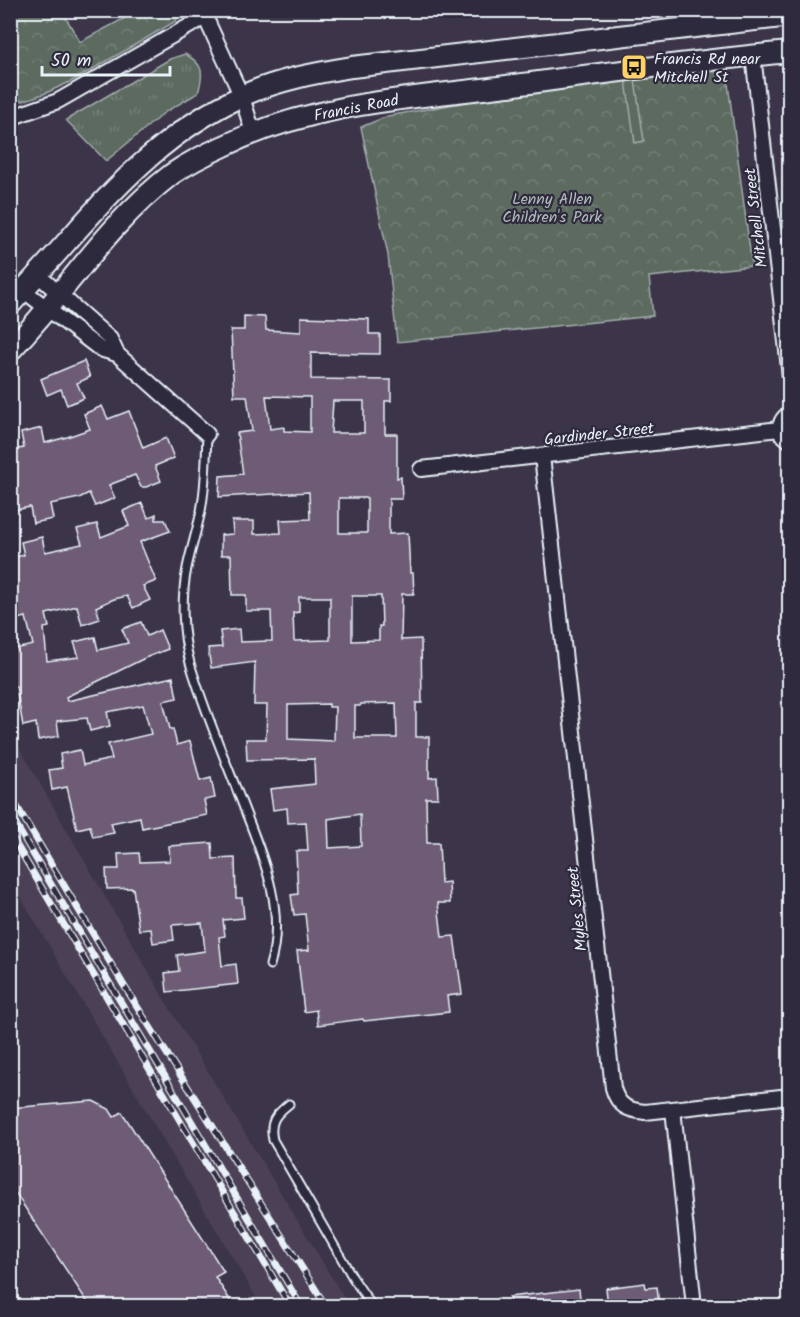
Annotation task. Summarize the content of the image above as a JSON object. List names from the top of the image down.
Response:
{
  "streets": {
    "main road": ["Francis Road"],
    "street": ["Mitchell Street", "Gardinder Street", "Myles Street"]
  },
  "crossings": [
    ["Francis Road", "Mitchell Street"],
    ["Gardinder Street", "Myles Street"]
  ],
  "parks": ["Lenny Allen Children's Park"],
  "places": {
    "bus stop": ["Francis Rd near Mitchell St"]
  },
  "scale_bar": "50 m"
}
